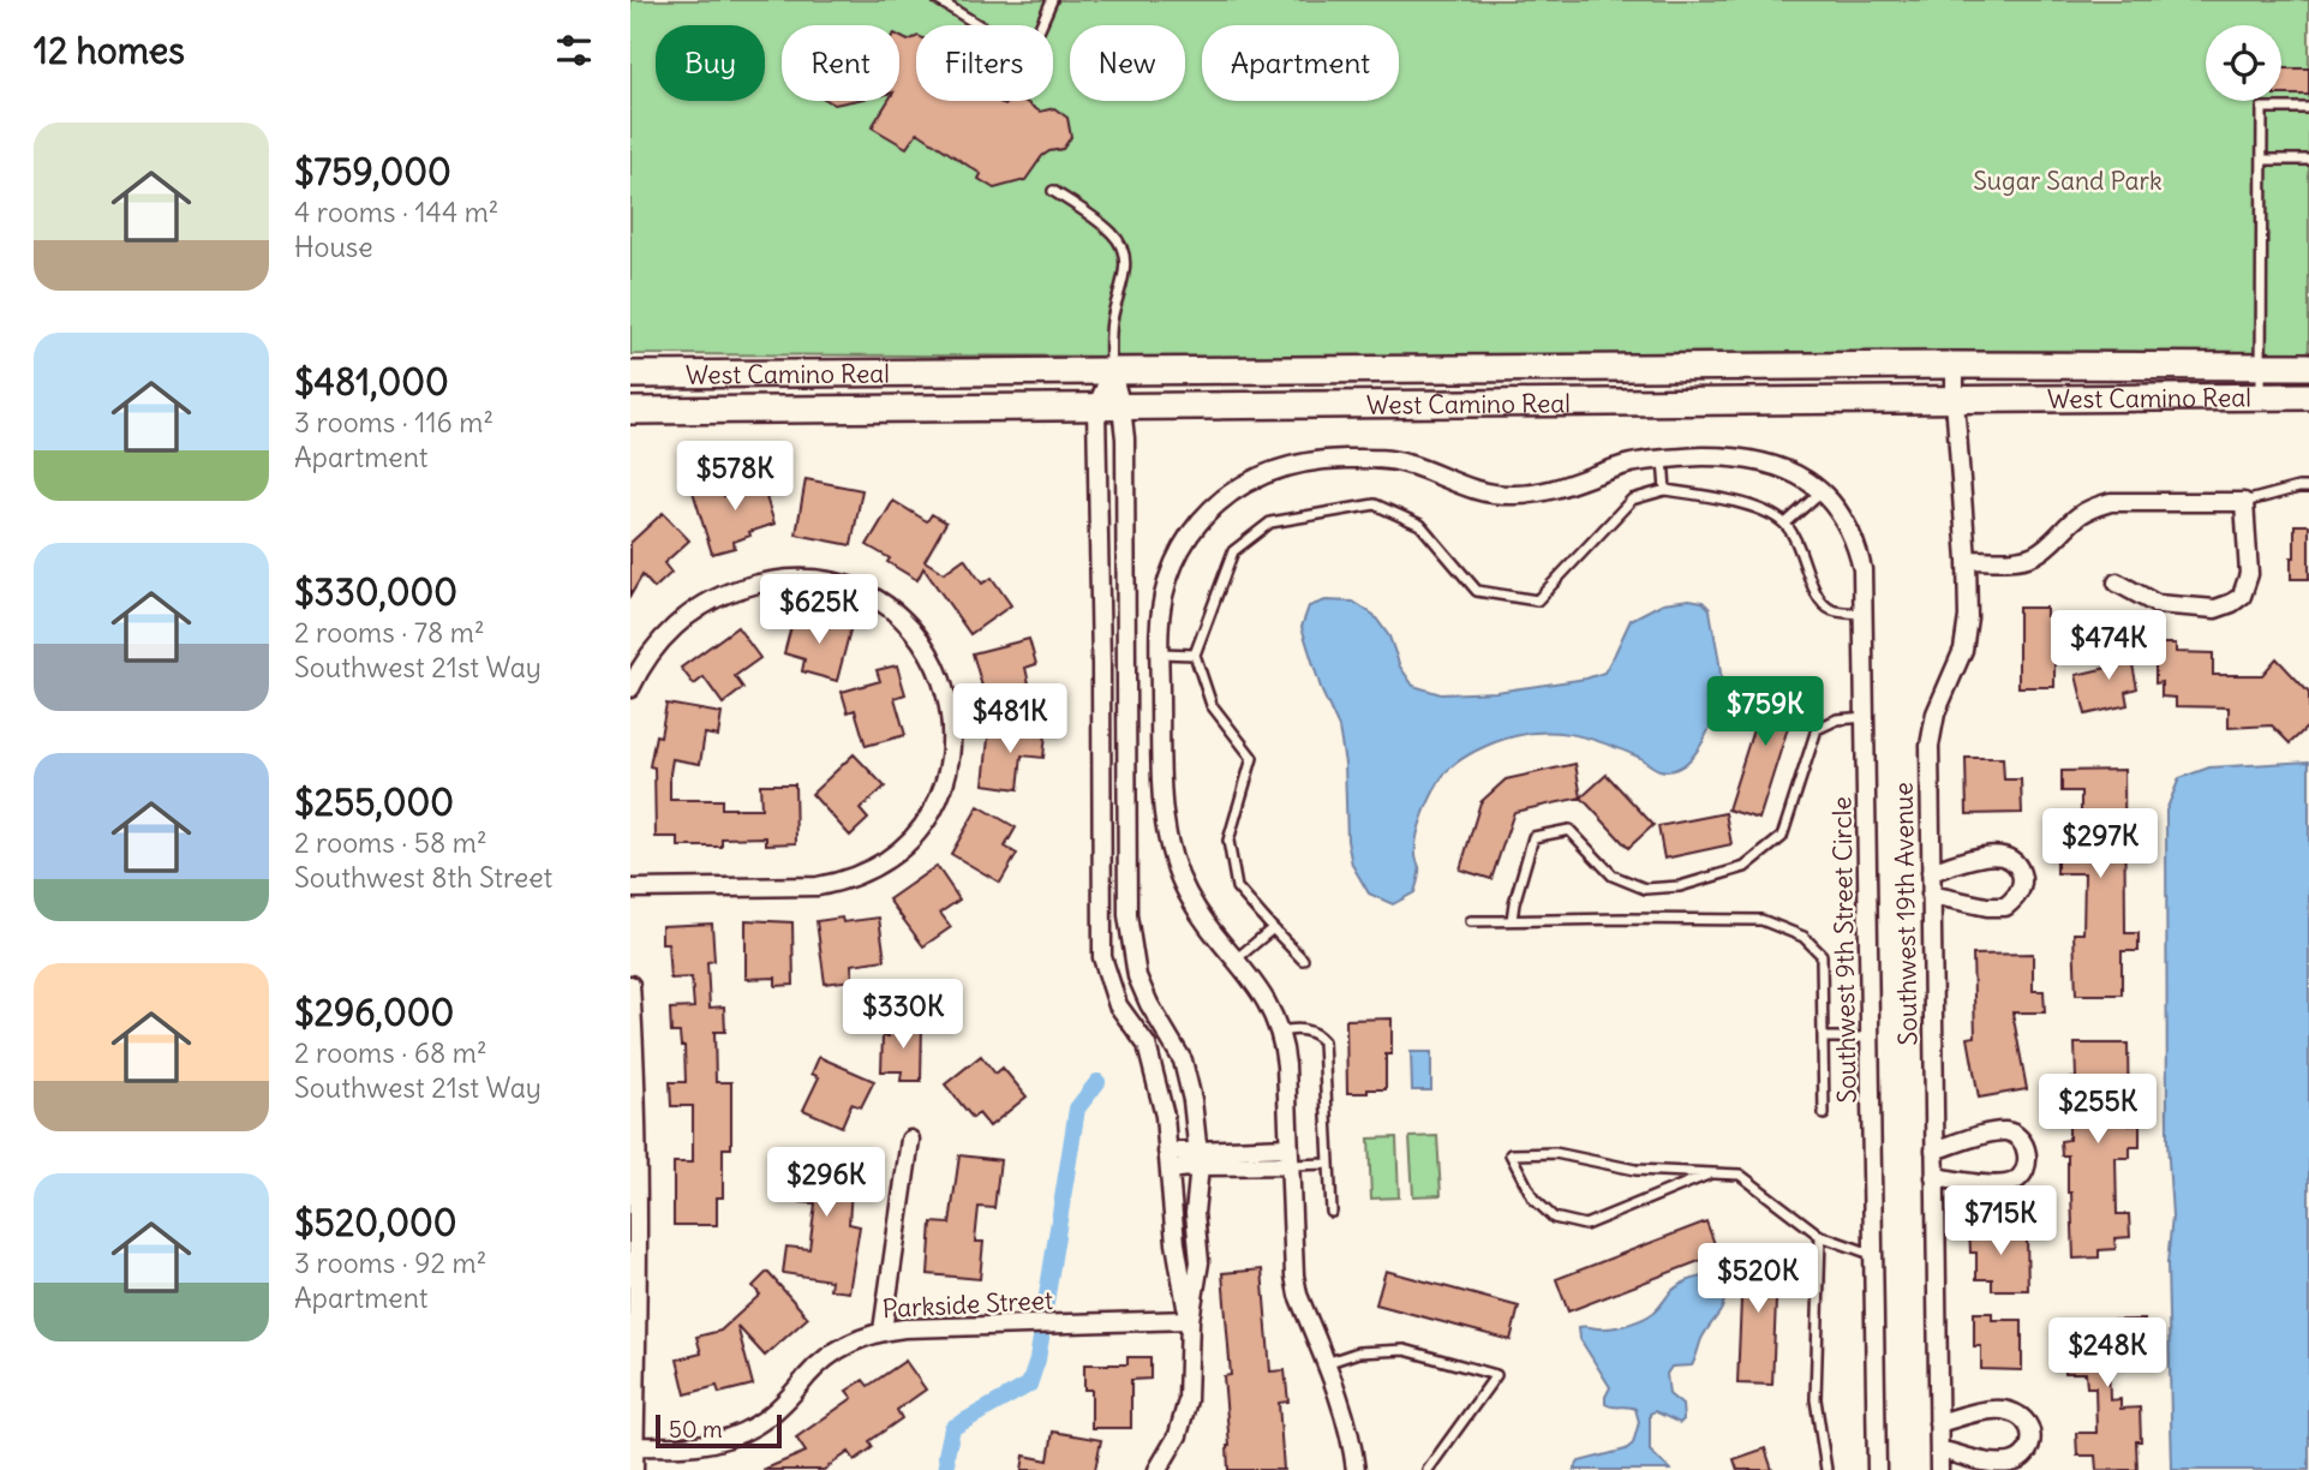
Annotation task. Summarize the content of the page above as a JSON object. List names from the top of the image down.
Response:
{
  "streets": {
    "street": [
      "West Camino Real",
      "Southwest 19th Avenue",
      "Southwest 9th Street Circle",
      "Parkside Street"
    ]
  },
  "crossings": [
    ["West Camino Real", "Southwest 19th Avenue"]
  ],
  "parks": ["Sugar Sand Park"],
  "scale_bar": "50 m",
  "page": {
    "heading": "12 homes",
    "chip": [
      "Buy",
      "Rent",
      "Filters",
      "New",
      "Apartment"
    ],
    "list": [
      {
        "name": "$759,000",
        "note": "4 rooms · 144 m² · House"
      },
      {
        "name": "$481,000",
        "note": "3 rooms · 116 m² · Apartment"
      },
      {
        "name": "$330,000",
        "note": "2 rooms · 78 m² · Southwest 21st Way"
      },
      {
        "name": "$255,000",
        "note": "2 rooms · 58 m² · Southwest 8th Street"
      },
      {
        "name": "$296,000",
        "note": "2 rooms · 68 m² · Southwest 21st Way"
      },
      {
        "name": "$520,000",
        "note": "3 rooms · 92 m² · Apartment"
      }
    ],
    "price": [
      "$578K",
      "$625K",
      "$474K",
      "$759K",
      "$481K",
      "$297K",
      "$330K",
      "$255K",
      "$296K",
      "$715K",
      "$520K",
      "$248K"
    ],
    "scale": "50 m"
  }
}
